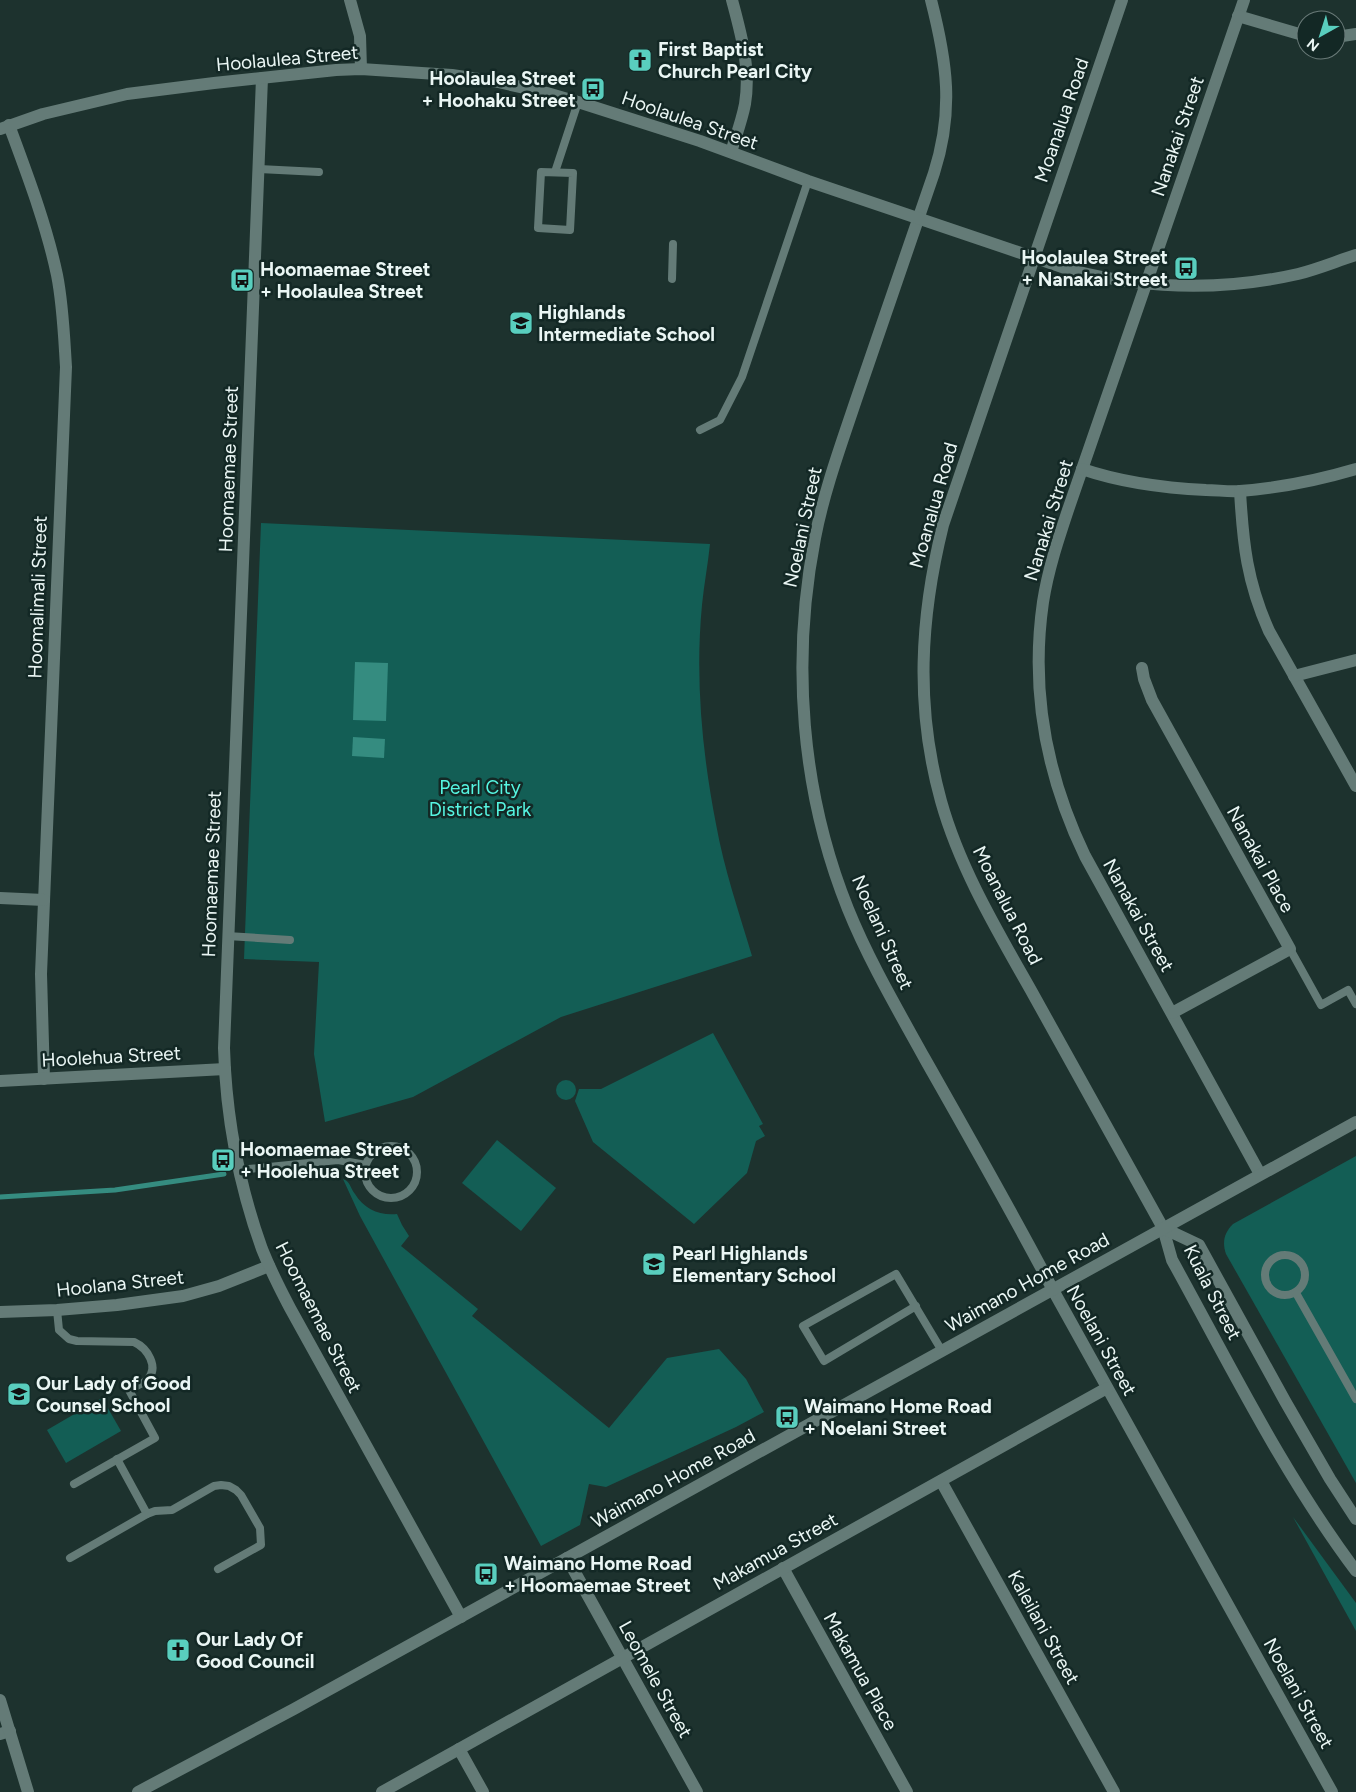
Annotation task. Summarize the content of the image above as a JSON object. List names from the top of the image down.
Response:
{
  "streets": {
    "street": [
      "Hoolaulea Street",
      "Moanalua Road",
      "Nanakai Street",
      "Hoomaemae Street",
      "Noelani Street",
      "Hoomalimali Street",
      "Nanakai Place",
      "Hoolehua Street",
      "Waimano Home Road",
      "Hoolana Street",
      "Kuala Street",
      "Makamua Street",
      "Kaleilani Street",
      "Makamua Place",
      "Leomele Street"
    ]
  },
  "crossings": [
    ["Hoolaulea Street", "Moanalua Road"],
    ["Hoolaulea Street", "Nanakai Street"],
    ["Hoolaulea Street", "Hoomaemae Street"],
    ["Hoolaulea Street", "Noelani Street"],
    ["Hoolaulea Street", "Hoomalimali Street"],
    ["Moanalua Road", "Waimano Home Road"],
    ["Moanalua Road", "Kuala Street"],
    ["Nanakai Street", "Waimano Home Road"],
    ["Hoomaemae Street", "Hoolehua Street"],
    ["Hoomaemae Street", "Waimano Home Road"],
    ["Hoomaemae Street", "Hoolana Street"],
    ["Noelani Street", "Waimano Home Road"],
    ["Noelani Street", "Makamua Street"],
    ["Hoomalimali Street", "Hoolehua Street"],
    ["Waimano Home Road", "Kuala Street"],
    ["Waimano Home Road", "Leomele Street"],
    ["Makamua Street", "Kaleilani Street"],
    ["Makamua Street", "Makamua Place"],
    ["Makamua Street", "Leomele Street"]
  ],
  "parks": ["Pearl City District Park"],
  "places": {
    "church": ["First Baptist Church Pearl City", "Our Lady Of Good Council"],
    "bus stop": [
      "Hoolaulea Street + Hoohaku Street",
      "Hoolaulea Street + Nanakai Street",
      "Hoomaemae Street + Hoolaulea Street",
      "Hoomaemae Street + Hoolehua Street",
      "Waimano Home Road + Noelani Street",
      "Waimano Home Road + Hoomaemae Street"
    ],
    "school or university": ["Highlands Intermediate School", "Pearl Highlands Elementary School", "Our Lady of Good Counsel School"]
  },
  "north": "bottom left"
}
